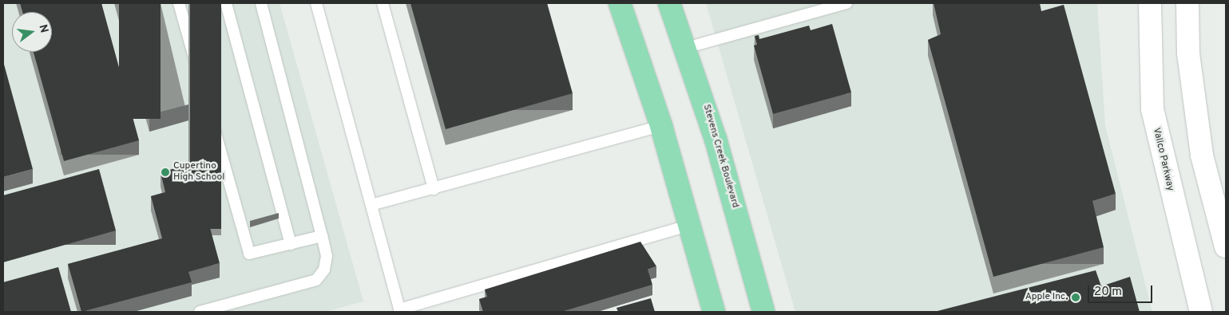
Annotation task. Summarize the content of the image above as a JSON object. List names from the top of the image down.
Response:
{
  "streets": {
    "main road": ["Stevens Creek Boulevard", "Vallco Parkway"]
  },
  "places": ["Cupertino High School", "Apple Inc."],
  "scale_bar": "20 m",
  "north": "right"
}
